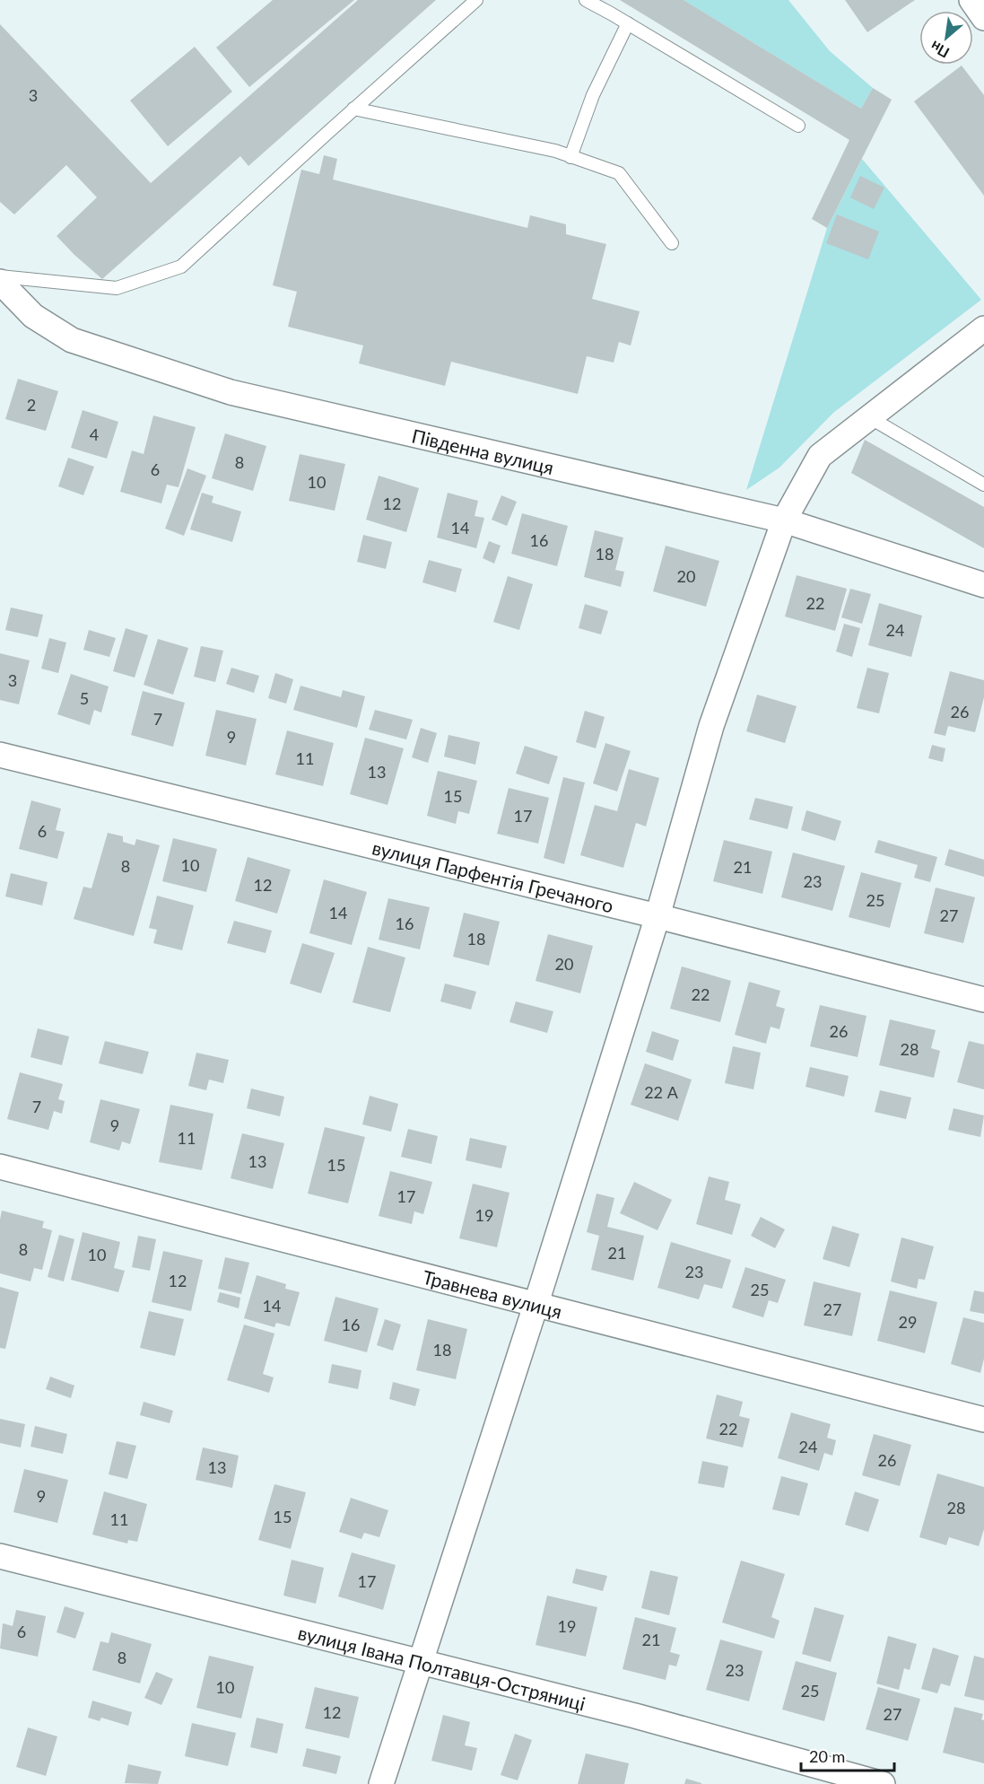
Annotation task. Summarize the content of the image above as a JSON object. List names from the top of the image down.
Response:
{
  "streets": {
    "street": [
      "Південна вулиця",
      "вулиця Парфентія Гречаного",
      "Травнева вулиця",
      "вулиця Івана Полтавця-Остряниці"
    ]
  },
  "house_numbers": [
    "3",
    "2",
    "4",
    "8",
    "6",
    "10",
    "12",
    "14",
    "16",
    "18",
    "20",
    "22",
    "24",
    "3",
    "5",
    "26",
    "7",
    "9",
    "11",
    "13",
    "15",
    "17",
    "6",
    "10",
    "8",
    "21",
    "23",
    "12",
    "25",
    "14",
    "27",
    "16",
    "18",
    "20",
    "22",
    "26",
    "28",
    "22 А",
    "7",
    "9",
    "11",
    "13",
    "15",
    "17",
    "19",
    "8",
    "21",
    "10",
    "23",
    "12",
    "25",
    "14",
    "27",
    "29",
    "16",
    "18",
    "22",
    "24",
    "26",
    "13",
    "9",
    "28",
    "15",
    "11",
    "17",
    "19",
    "6",
    "21",
    "8",
    "23",
    "10",
    "25",
    "12",
    "27"
  ],
  "scale_bar": "20 m",
  "north": "bottom left"
}
